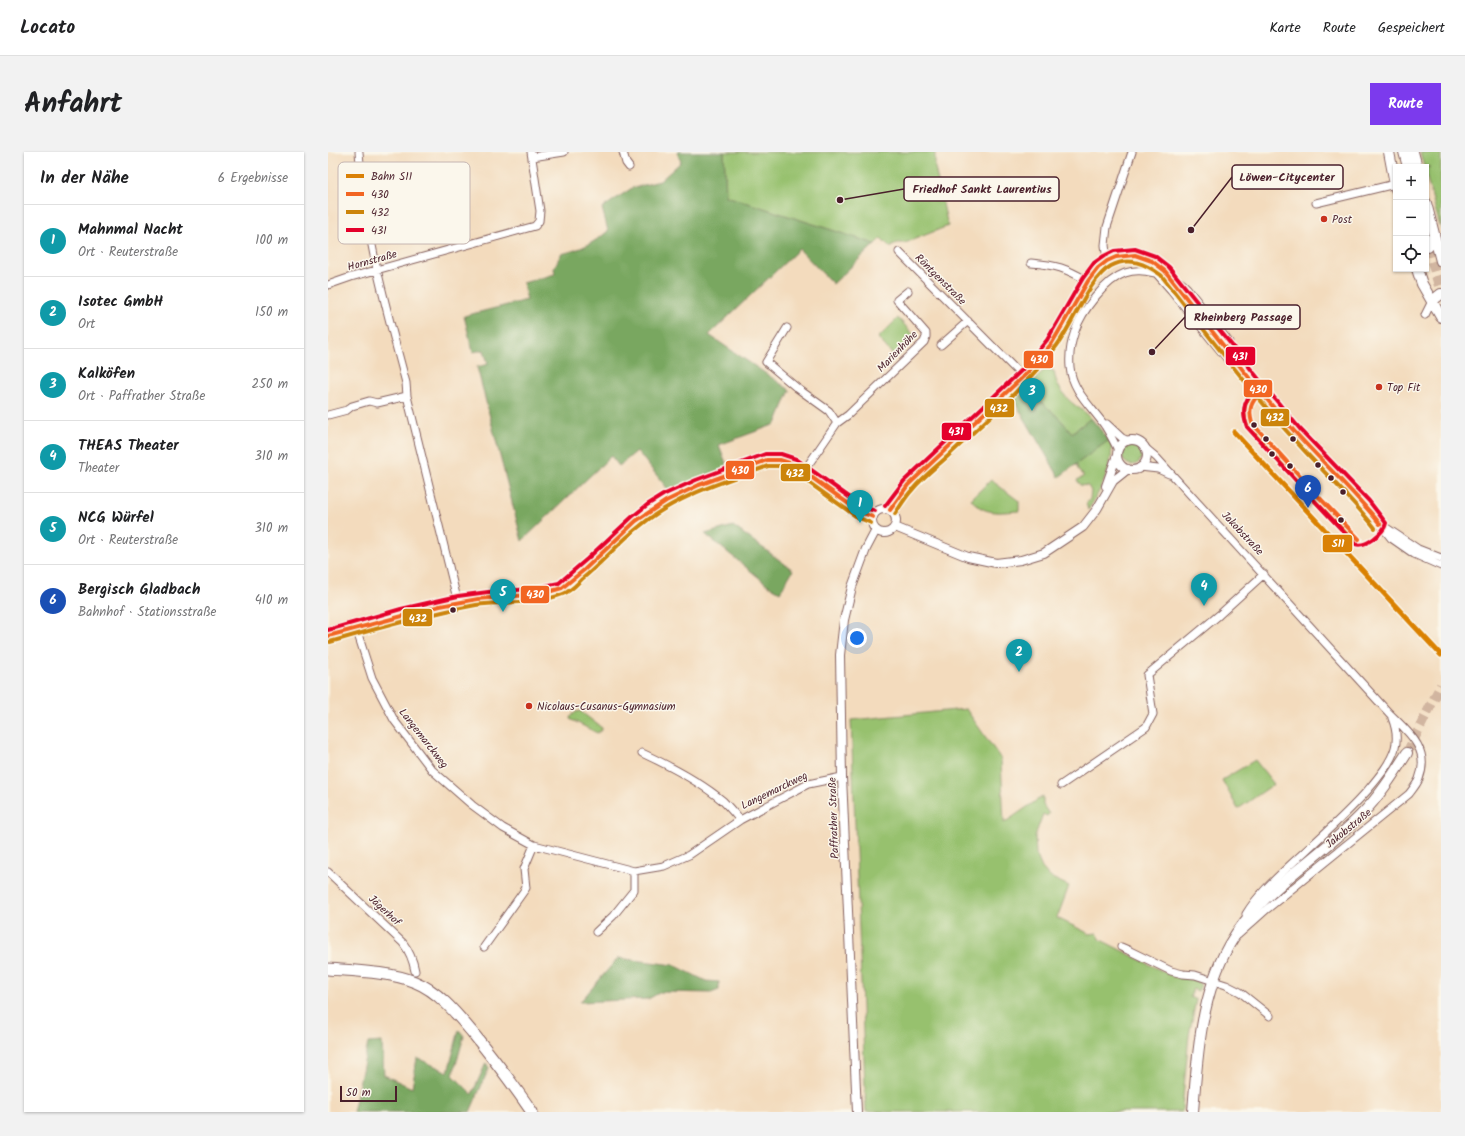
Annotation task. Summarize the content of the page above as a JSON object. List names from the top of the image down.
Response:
{
  "streets": {
    "main road": ["Jakobstraße"],
    "street": [
      "Hornstraße",
      "Röntgenstraße",
      "Marienhöhe",
      "Langemarckweg",
      "Paffrather Straße",
      "Jägerhof"
    ]
  },
  "crossings": [
    ["Langemarckweg", "Paffrather Straße"]
  ],
  "places": [
    "Friedhof Sankt Laurentius",
    "Post",
    "Löwen-Citycenter",
    "Rheinberg Passage",
    "Top Fit",
    "Nicolaus-Cusanus-Gymnasium"
  ],
  "lines": [
    "transit line 431",
    "transit line 430",
    "transit line 432",
    "rail line S11"
  ],
  "legend": [
    "Bahn S11",
    "430",
    "432",
    "431"
  ],
  "scale_bar": "50 m",
  "page": {
    "header": "Locato",
    "nav": ["Karte", "Route", "Gespeichert"],
    "title": "Anfahrt",
    "buttons": "Route",
    "heading": ["In der Nähe", "6 Ergebnisse"],
    "map_buttons": ["+", "−"],
    "list": [
      {
        "mark": "1",
        "name": "Mahnmal Nacht",
        "note": "Ort · Reuterstraße",
        "value": "100 m"
      },
      {
        "mark": "2",
        "name": "Isotec GmbH",
        "note": "Ort",
        "value": "150 m"
      },
      {
        "mark": "3",
        "name": "Kalköfen",
        "note": "Ort · Paffrather Straße",
        "value": "250 m"
      },
      {
        "mark": "4",
        "name": "THEAS Theater",
        "note": "Theater",
        "value": "310 m"
      },
      {
        "mark": "5",
        "name": "NCG Würfel",
        "note": "Ort · Reuterstraße",
        "value": "310 m"
      },
      {
        "mark": "6",
        "name": "Bergisch Gladbach",
        "note": "Bahnhof · Stationsstraße",
        "value": "410 m"
      }
    ],
    "pins": [
      "3",
      "6",
      "1",
      "4",
      "5",
      "2"
    ],
    "scale": "50 m"
  }
}
